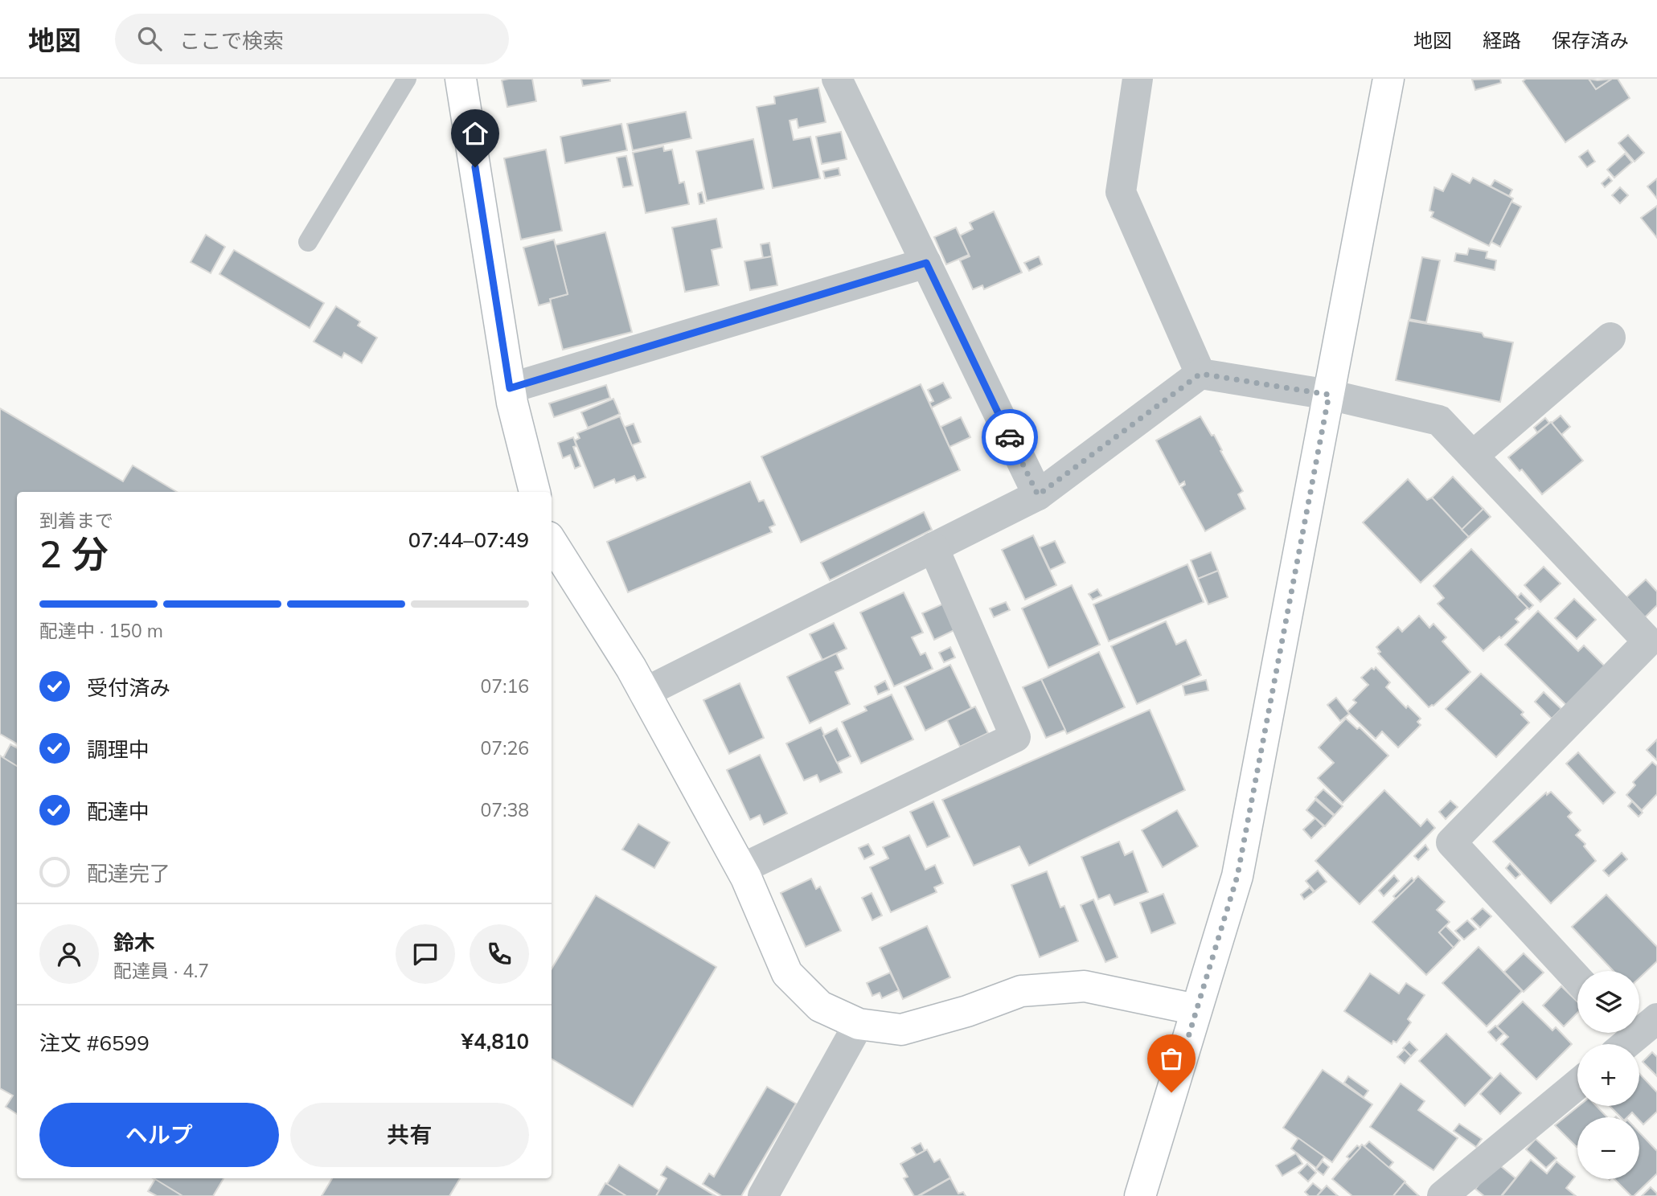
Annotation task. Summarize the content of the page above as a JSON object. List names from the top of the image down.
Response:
{
  "page": {
    "header": "地図",
    "search": "ここで検索",
    "nav": ["地図", "経路", "保存済み"],
    "heading": ["2 分", "到着まで", "07:44–07:49"],
    "panel": [
      "鈴木",
      "配達員 · 4.7",
      "注文 #6599",
      "¥4,810"
    ],
    "bar": "配達中 · 150 m",
    "list": [
      ["受付済み", "07:16"],
      ["調理中", "07:26"],
      ["配達中", "07:38"],
      "配達完了"
    ],
    "map_buttons": ["+", "−"],
    "buttons": ["ヘルプ", "共有"]
  }
}
